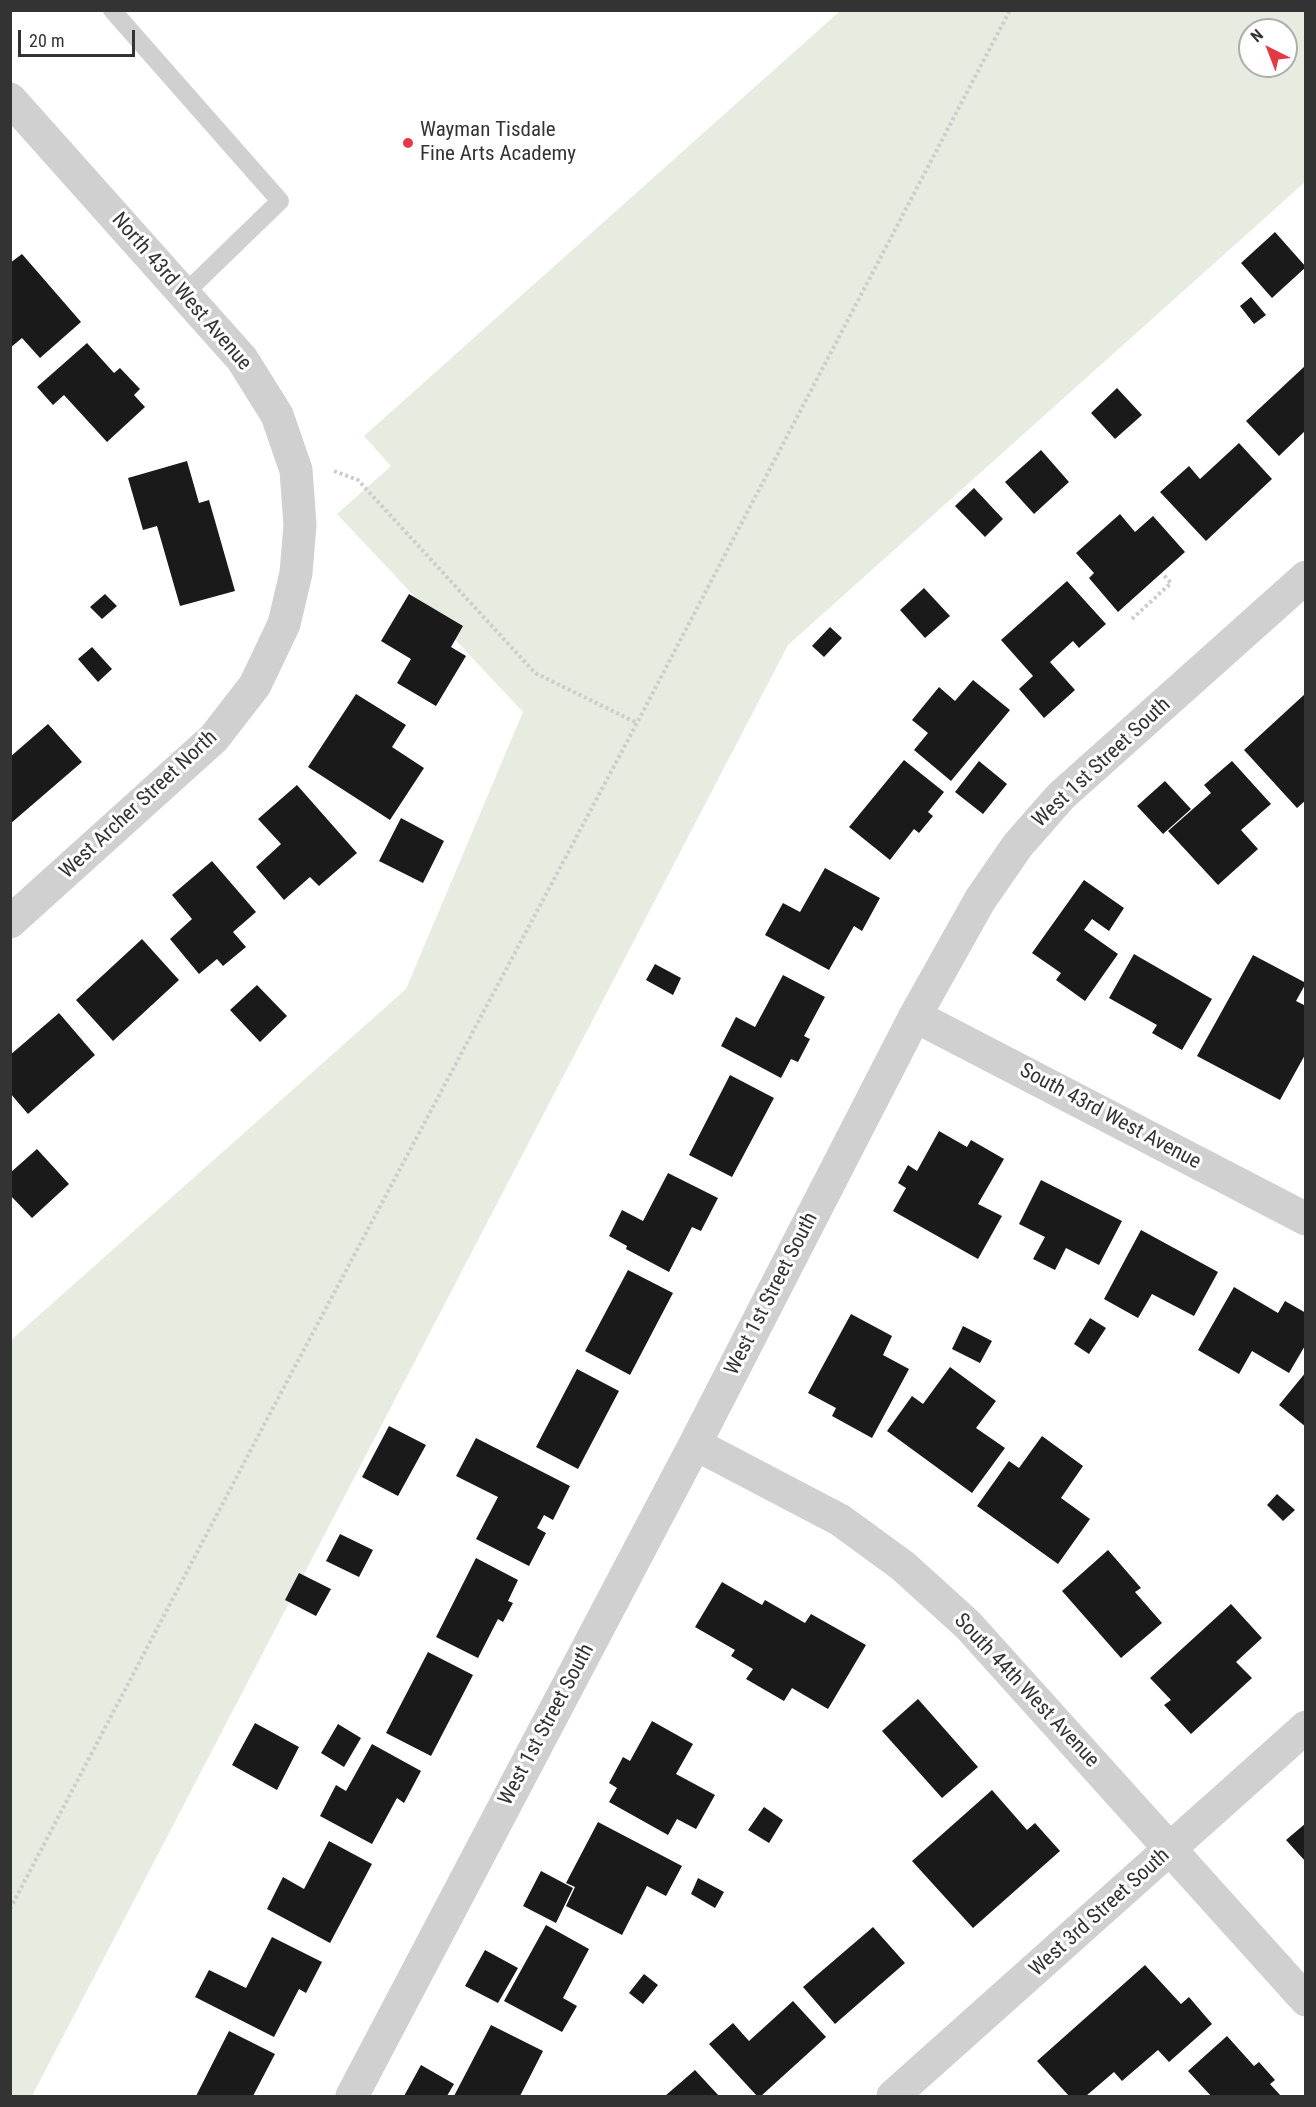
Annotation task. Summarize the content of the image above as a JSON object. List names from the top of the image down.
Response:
{
  "streets": {
    "street": [
      "North 43rd West Avenue",
      "West 1st Street South",
      "West Archer Street North",
      "South 43rd West Avenue",
      "South 44th West Avenue",
      "West 3rd Street South"
    ]
  },
  "crossings": [
    ["North 43rd West Avenue", "West Archer Street North"],
    ["West 1st Street South", "South 43rd West Avenue"],
    ["West 1st Street South", "South 44th West Avenue"],
    ["South 44th West Avenue", "West 3rd Street South"]
  ],
  "places": ["Wayman Tisdale Fine Arts Academy"],
  "scale_bar": "20 m",
  "north": "top left"
}
